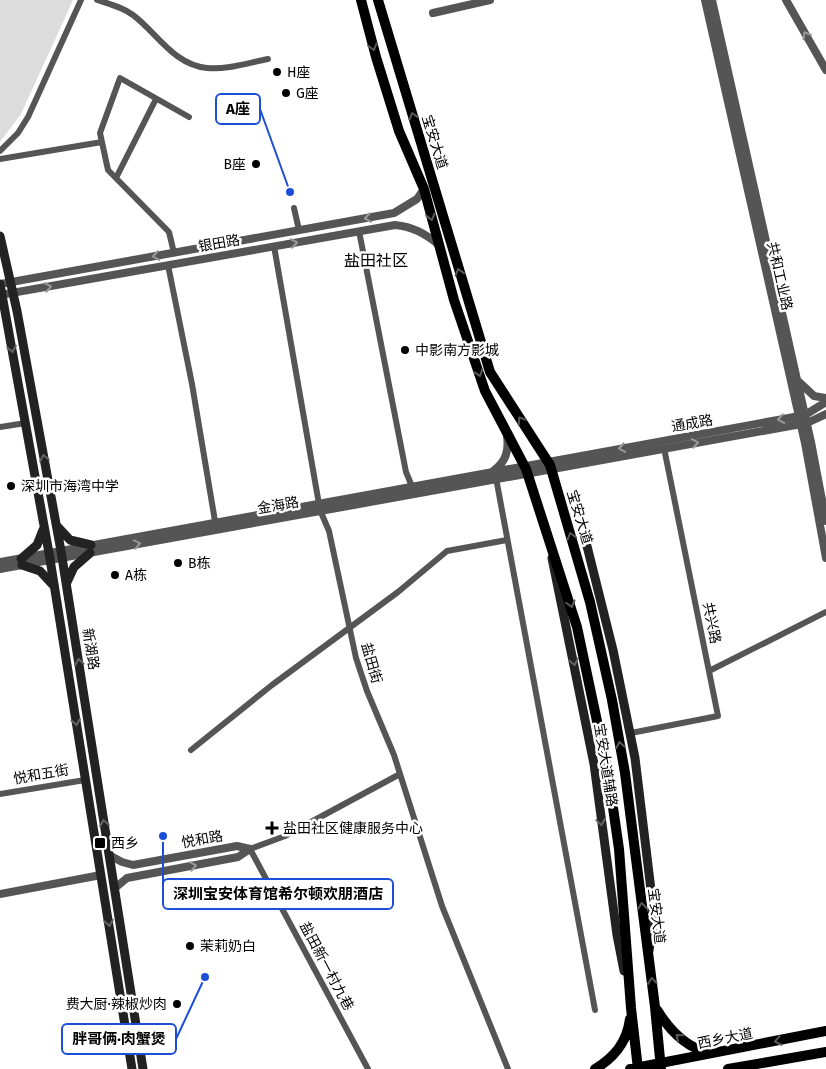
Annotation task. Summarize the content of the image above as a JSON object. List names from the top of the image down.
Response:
{
  "streets": {
    "main road": [
      "宝安大道",
      "新湖路",
      "宝安大道辅路",
      "西乡大道"
    ],
    "street": [
      "银田路",
      "共和工业路",
      "通成路",
      "金海路",
      "共兴路",
      "盐田街",
      "悦和五街",
      "悦和路",
      "盐田新一村九巷"
    ]
  },
  "crossings": [
    ["宝安大道", "银田路"],
    ["宝安大道", "通成路"],
    ["宝安大道", "金海路"],
    ["宝安大道", "宝安大道辅路"],
    ["宝安大道", "西乡大道"],
    ["银田路", "新湖路"],
    ["银田路", "盐田街"],
    ["共和工业路", "通成路"],
    ["通成路", "金海路"],
    ["通成路", "共兴路"],
    ["金海路", "新湖路"],
    ["金海路", "盐田街"],
    ["共兴路", "宝安大道辅路"],
    ["新湖路", "悦和五街"],
    ["新湖路", "悦和路"],
    ["悦和路", "盐田新一村九巷"]
  ],
  "districts": ["盐田社区"],
  "places": {
    "other": [
      "H座",
      "G座",
      "B座",
      "A座",
      "中影南方影城",
      "深圳市海湾中学",
      "B栋",
      "A栋",
      "深圳宝安体育馆希尔顿欢朋酒店",
      "茉莉奶白",
      "胖哥俩·肉蟹煲",
      "费大厨·辣椒炒肉"
    ],
    "health": ["盐田社区健康服务中心"],
    "transit": ["西乡"]
  }
}
